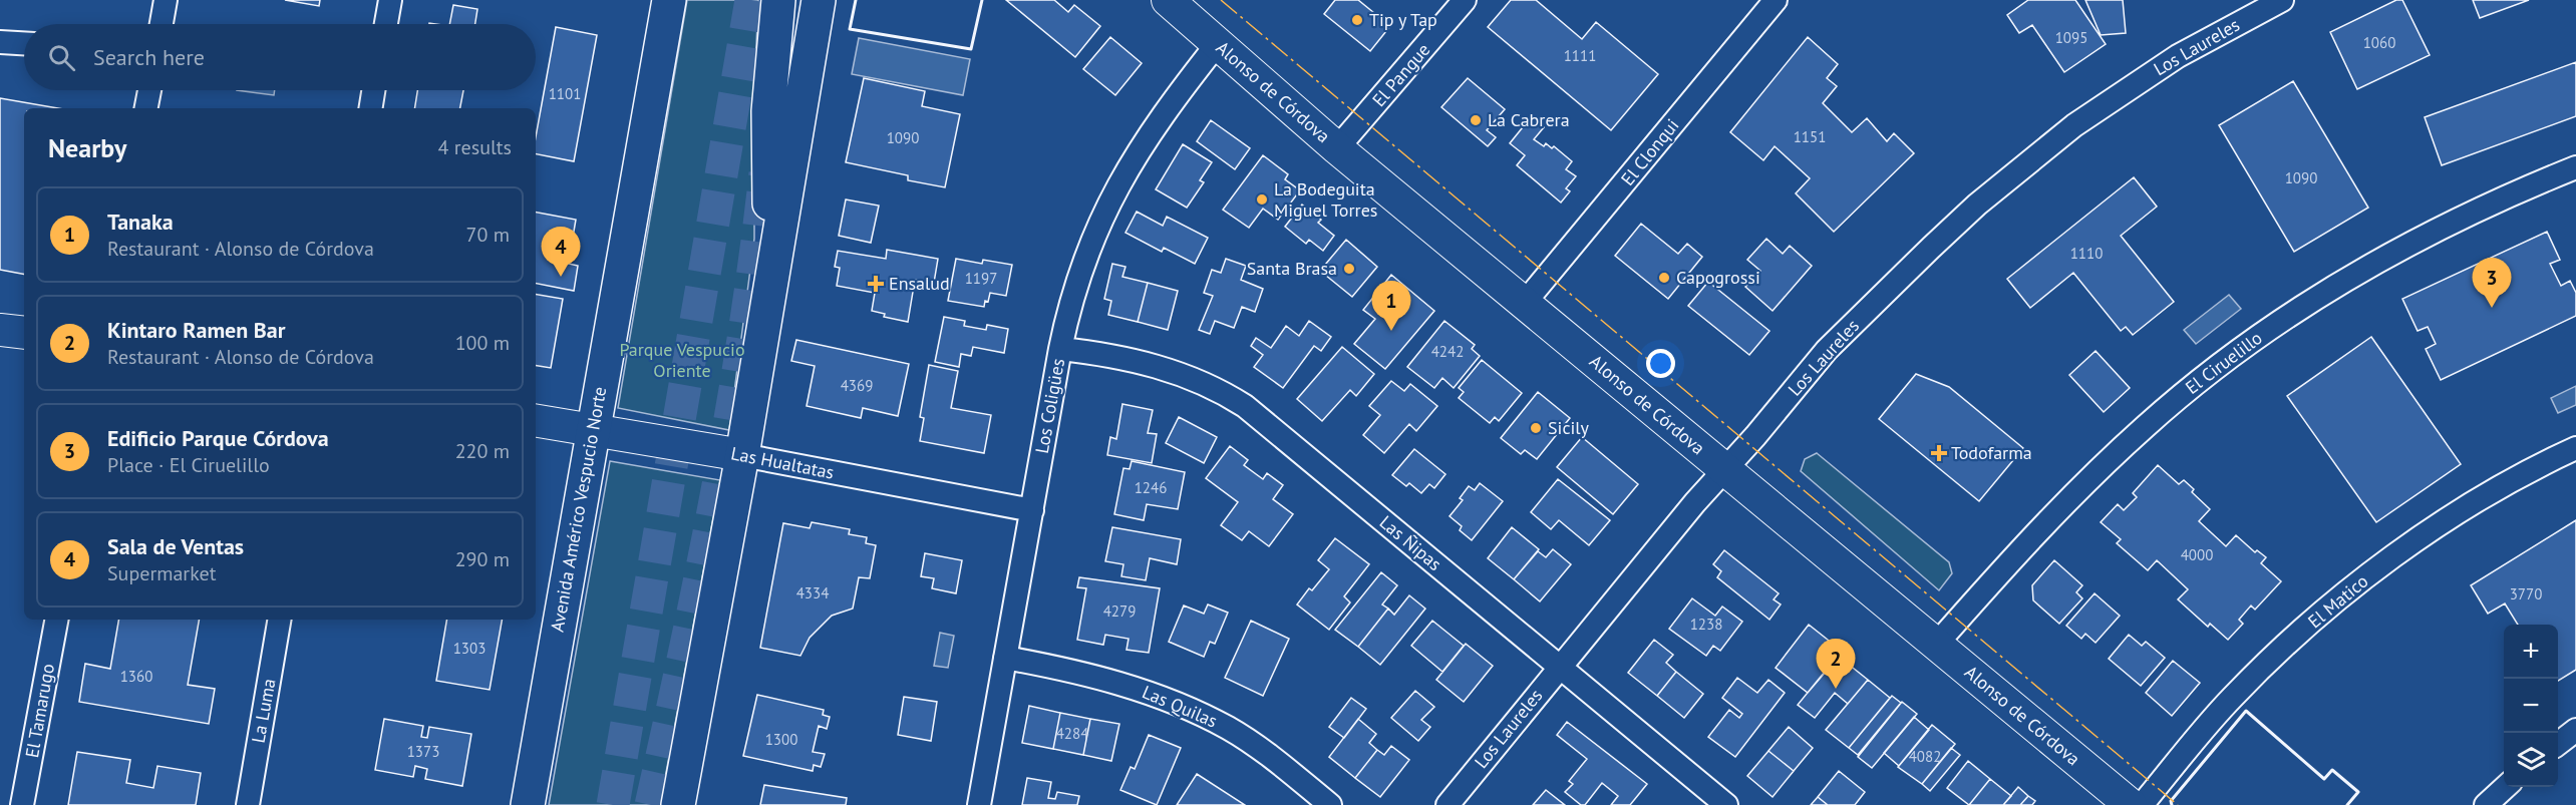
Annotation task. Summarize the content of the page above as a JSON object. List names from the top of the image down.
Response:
{
  "streets": {
    "main road": ["Alonso de Córdova", "Las Hualtatas", "Avenida Américo Vespucio Norte"],
    "street": [
      "Los Laureles",
      "El Pangue",
      "El Clonqui",
      "El Ciruelillo",
      "Los Coligües",
      "Las Ñipas",
      "El Matico",
      "Las Quilas",
      "El Tamarugo",
      "La Luma"
    ]
  },
  "crossings": [
    ["Los Laureles", "Alonso de Córdova"],
    ["Los Laureles", "Las Ñipas"],
    ["El Pangue", "Alonso de Córdova"],
    ["Alonso de Córdova", "El Clonqui"],
    ["Alonso de Córdova", "El Ciruelillo"],
    ["Alonso de Córdova", "Los Coligües"],
    ["Los Coligües", "Las Hualtatas"],
    ["Los Coligües", "Las Ñipas"],
    ["Los Coligües", "Las Quilas"],
    ["Las Hualtatas", "Avenida Américo Vespucio Norte"]
  ],
  "parks": ["Parque Vespucio Oriente"],
  "places": {
    "other": [
      "Tip y Tap",
      "La Cabrera",
      "La Bodeguita Miguel Torres",
      "Santa Brasa",
      "Capogrossi",
      "Sicily"
    ],
    "health": ["Ensalud", "Todofarma"]
  },
  "house_numbers": [
    "1095",
    "1060",
    "1111",
    "1101",
    "1151",
    "1090",
    "1090",
    "1110",
    "1197",
    "4242",
    "4369",
    "1246",
    "4000",
    "4334",
    "3770",
    "4279",
    "1238",
    "1303",
    "1360",
    "4284",
    "1300",
    "1373",
    "4082"
  ],
  "page": {
    "search": "Search here",
    "heading": ["Nearby", "4 results"],
    "list": [
      {
        "mark": "1",
        "name": "Tanaka",
        "note": "Restaurant · Alonso de Córdova",
        "value": "70 m"
      },
      {
        "mark": "2",
        "name": "Kintaro Ramen Bar",
        "note": "Restaurant · Alonso de Córdova",
        "value": "100 m"
      },
      {
        "mark": "3",
        "name": "Edificio Parque Córdova",
        "note": "Place · El Ciruelillo",
        "value": "220 m"
      },
      {
        "mark": "4",
        "name": "Sala de Ventas",
        "note": "Supermarket",
        "value": "290 m"
      }
    ],
    "pins": [
      "4",
      "3",
      "1",
      "2"
    ],
    "map_buttons": ["+", "−"]
  }
}
